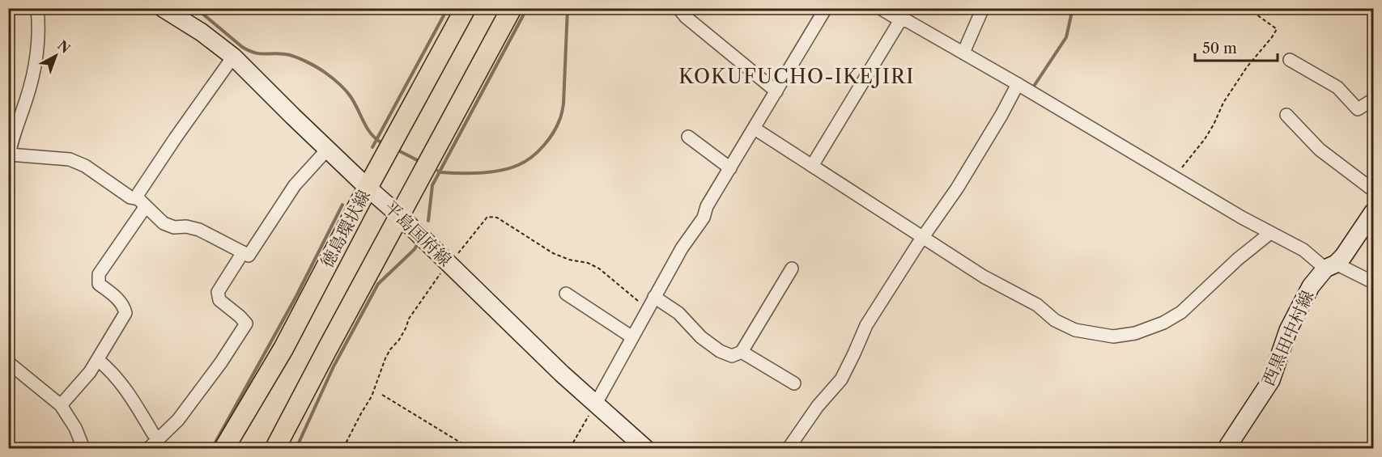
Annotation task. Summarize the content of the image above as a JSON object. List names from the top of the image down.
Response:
{
  "streets": {
    "main road": ["徳島環状線", "平島国府線", "西黒田中村線"]
  },
  "crossings": [
    ["徳島環状線", "平島国府線"]
  ],
  "districts": ["KOKUFUCHO-IKEJIRI"],
  "scale_bar": "50 m",
  "north": "top right"
}
